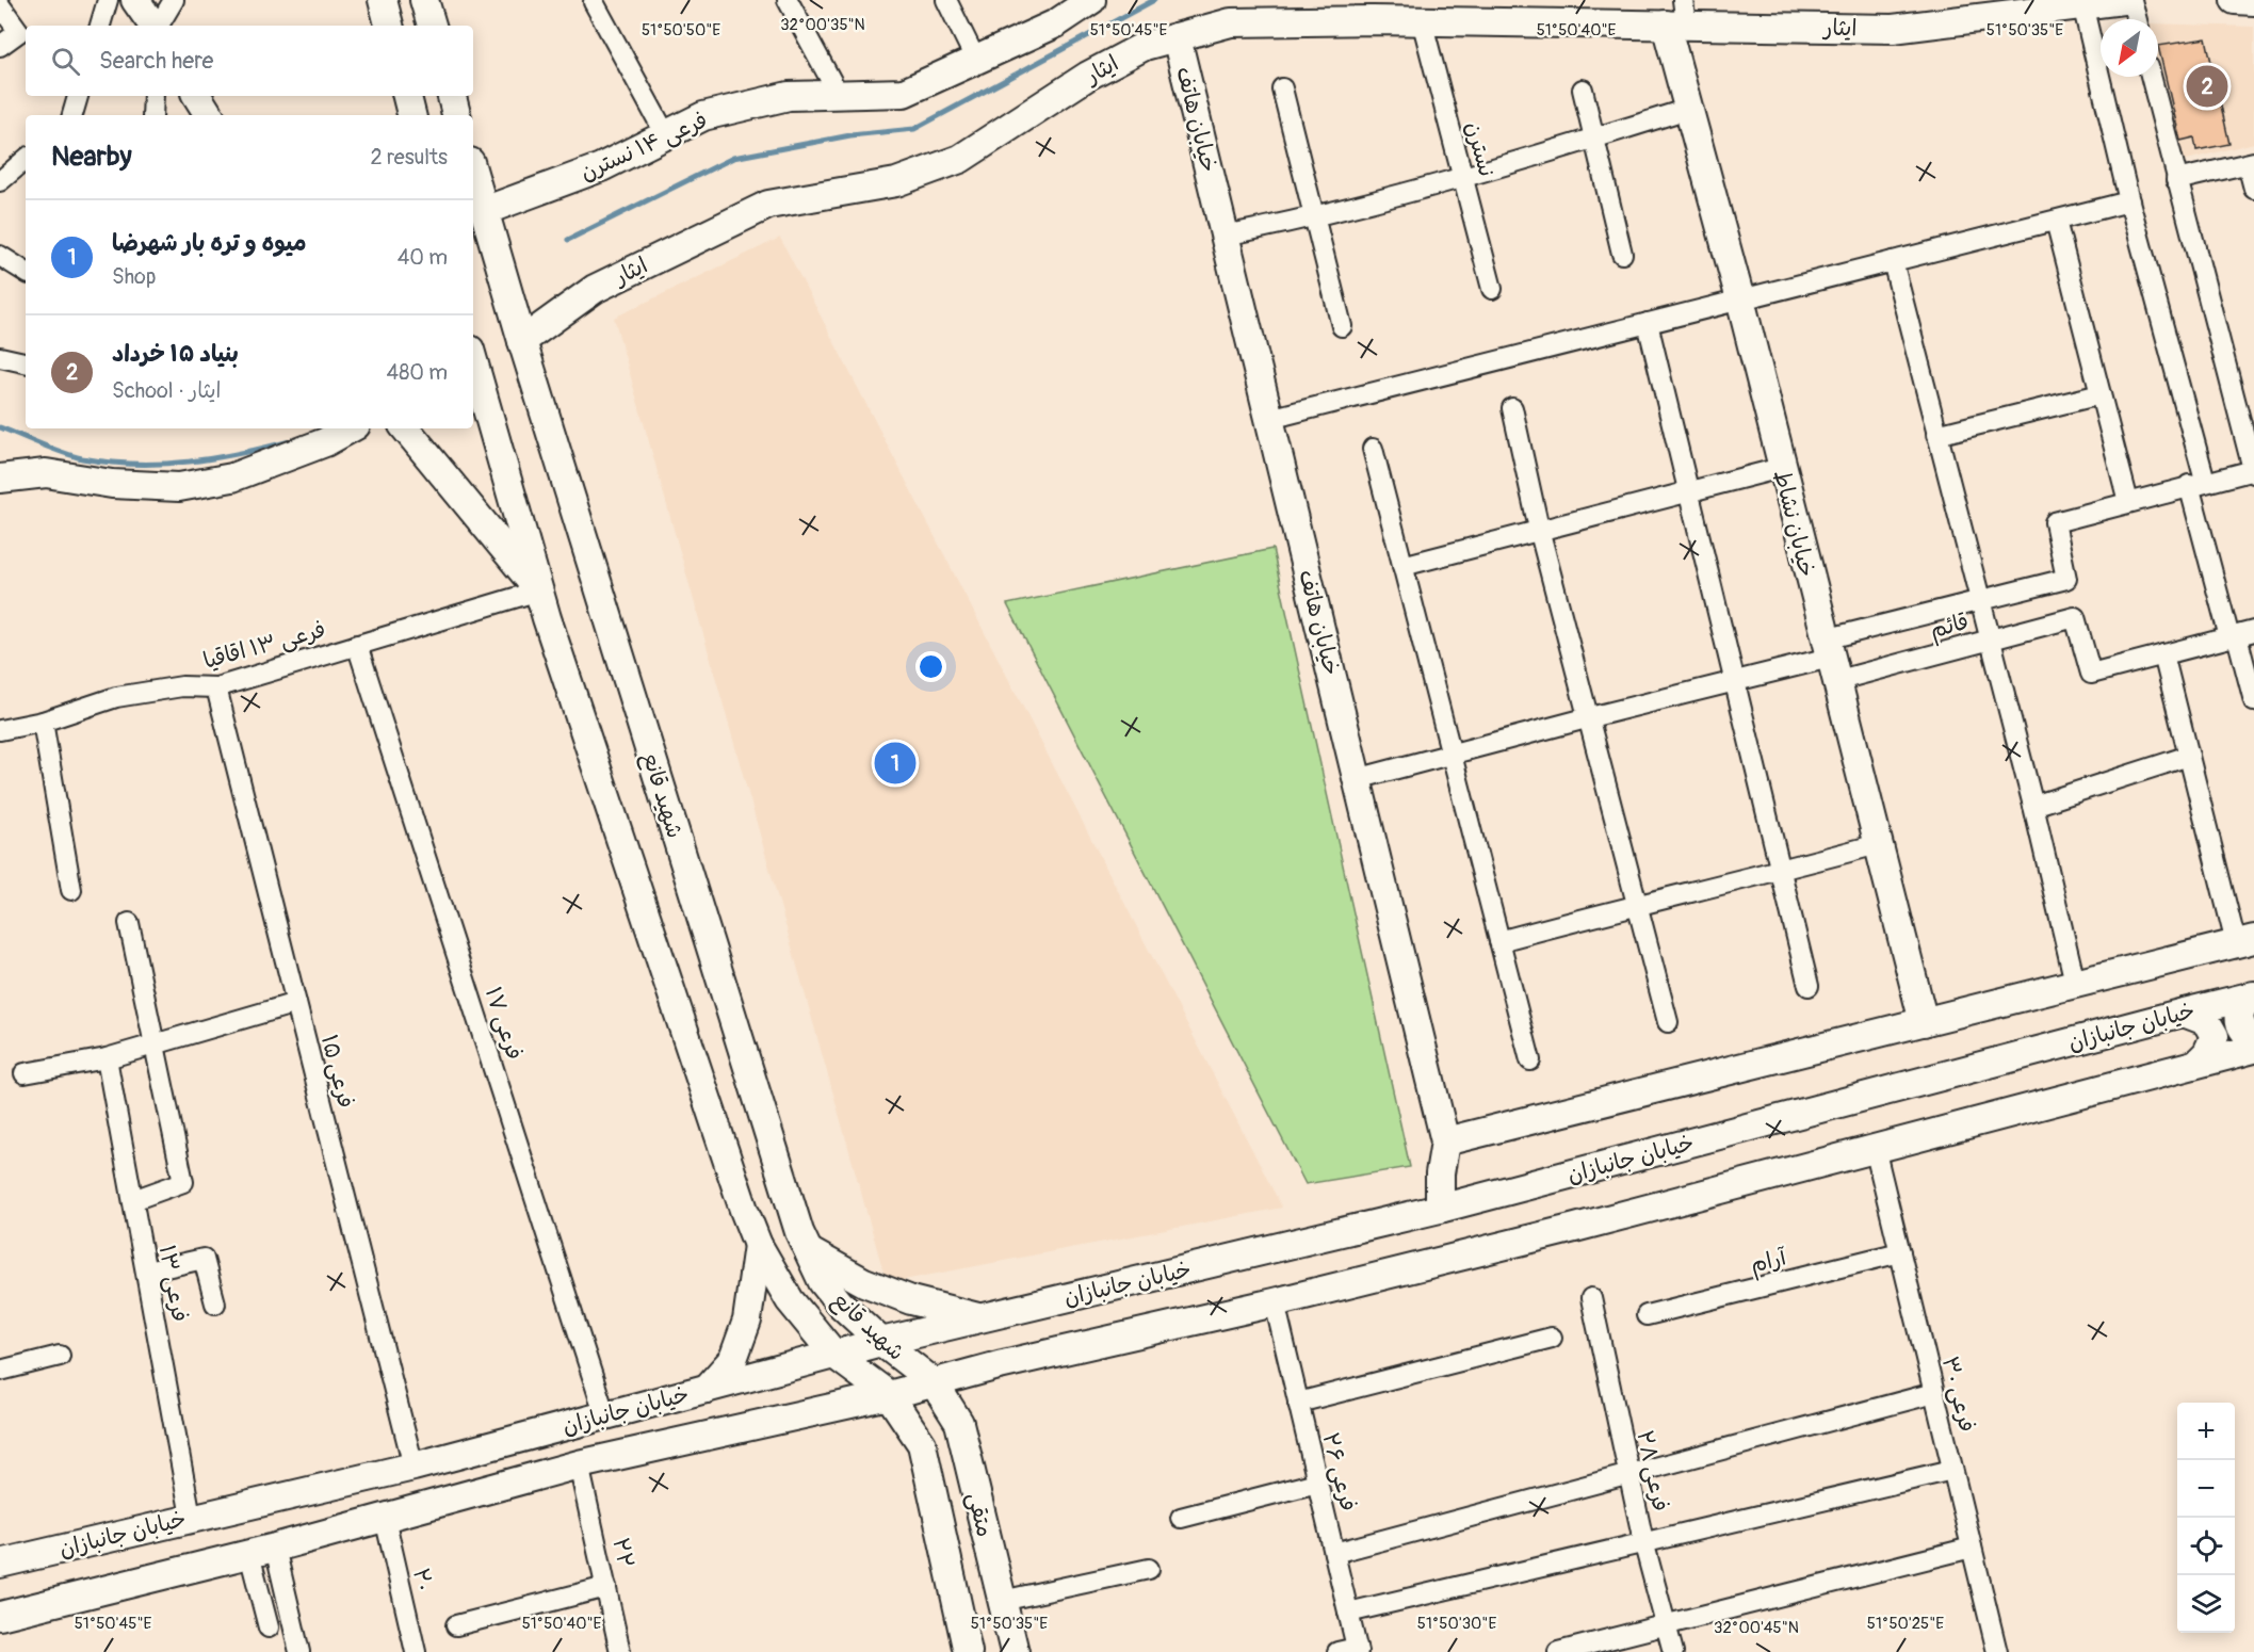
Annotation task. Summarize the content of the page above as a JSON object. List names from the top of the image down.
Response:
{
  "streets": {
    "main road": [
      "ایثار",
      "خیابان هاتف",
      "فرعی ۱۴ نسترن",
      "خیابان نشاط",
      "شهید قانع",
      "خیابان جانبازان",
      "متقی"
    ],
    "street": [
      "نسترن",
      "قائم",
      "فرعی ۱۳ اقاقیا",
      "فرعی ۱۷",
      "فرعی ۱۵",
      "آرام",
      "فرعی ۱۳",
      "فرعی ۳۰",
      "فرعی ۲۸",
      "فرعی ۲۶",
      "۲۲",
      "۲۰"
    ]
  },
  "crossings": [
    ["ایثار", "خیابان هاتف"],
    ["ایثار", "نسترن"],
    ["ایثار", "خیابان نشاط"],
    ["ایثار", "شهید قانع"],
    ["خیابان هاتف", "خیابان جانبازان"],
    ["فرعی ۱۴ نسترن", "شهید قانع"],
    ["خیابان نشاط", "قائم"],
    ["فرعی ۱۳ اقاقیا", "شهید قانع"],
    ["فرعی ۱۳ اقاقیا", "فرعی ۱۷"],
    ["فرعی ۱۳ اقاقیا", "فرعی ۱۵"],
    ["شهید قانع", "خیابان جانبازان"],
    ["شهید قانع", "متقی"],
    ["فرعی ۱۷", "خیابان جانبازان"],
    ["خیابان جانبازان", "فرعی ۱۵"],
    ["خیابان جانبازان", "فرعی ۱۳"],
    ["خیابان جانبازان", "فرعی ۳۰"],
    ["خیابان جانبازان", "فرعی ۲۶"],
    ["خیابان جانبازان", "متقی"],
    ["خیابان جانبازان", "۲۲"],
    ["خیابان جانبازان", "۲۰"],
    ["آرام", "فرعی ۳۰"]
  ],
  "north": "bottom left",
  "page": {
    "search": "Search here",
    "pins": ["2", "1"],
    "heading": ["Nearby", "2 results"],
    "list": [
      {
        "mark": "1",
        "name": "میوه و تره بار شهرضا",
        "note": "Shop",
        "value": "40 m"
      },
      {
        "mark": "2",
        "name": "بنیاد ۱۵ خرداد",
        "note": "School · ایثار",
        "value": "480 m"
      }
    ],
    "map_buttons": ["+", "−"]
  },
  "coordinates": [
    "32°00'35\"N",
    "51°50'50\"E",
    "51°50'45\"E",
    "51°50'40\"E",
    "51°50'35\"E",
    "51°50'30\"E",
    "51°50'25\"E",
    "32°00'45\"N"
  ]
}
